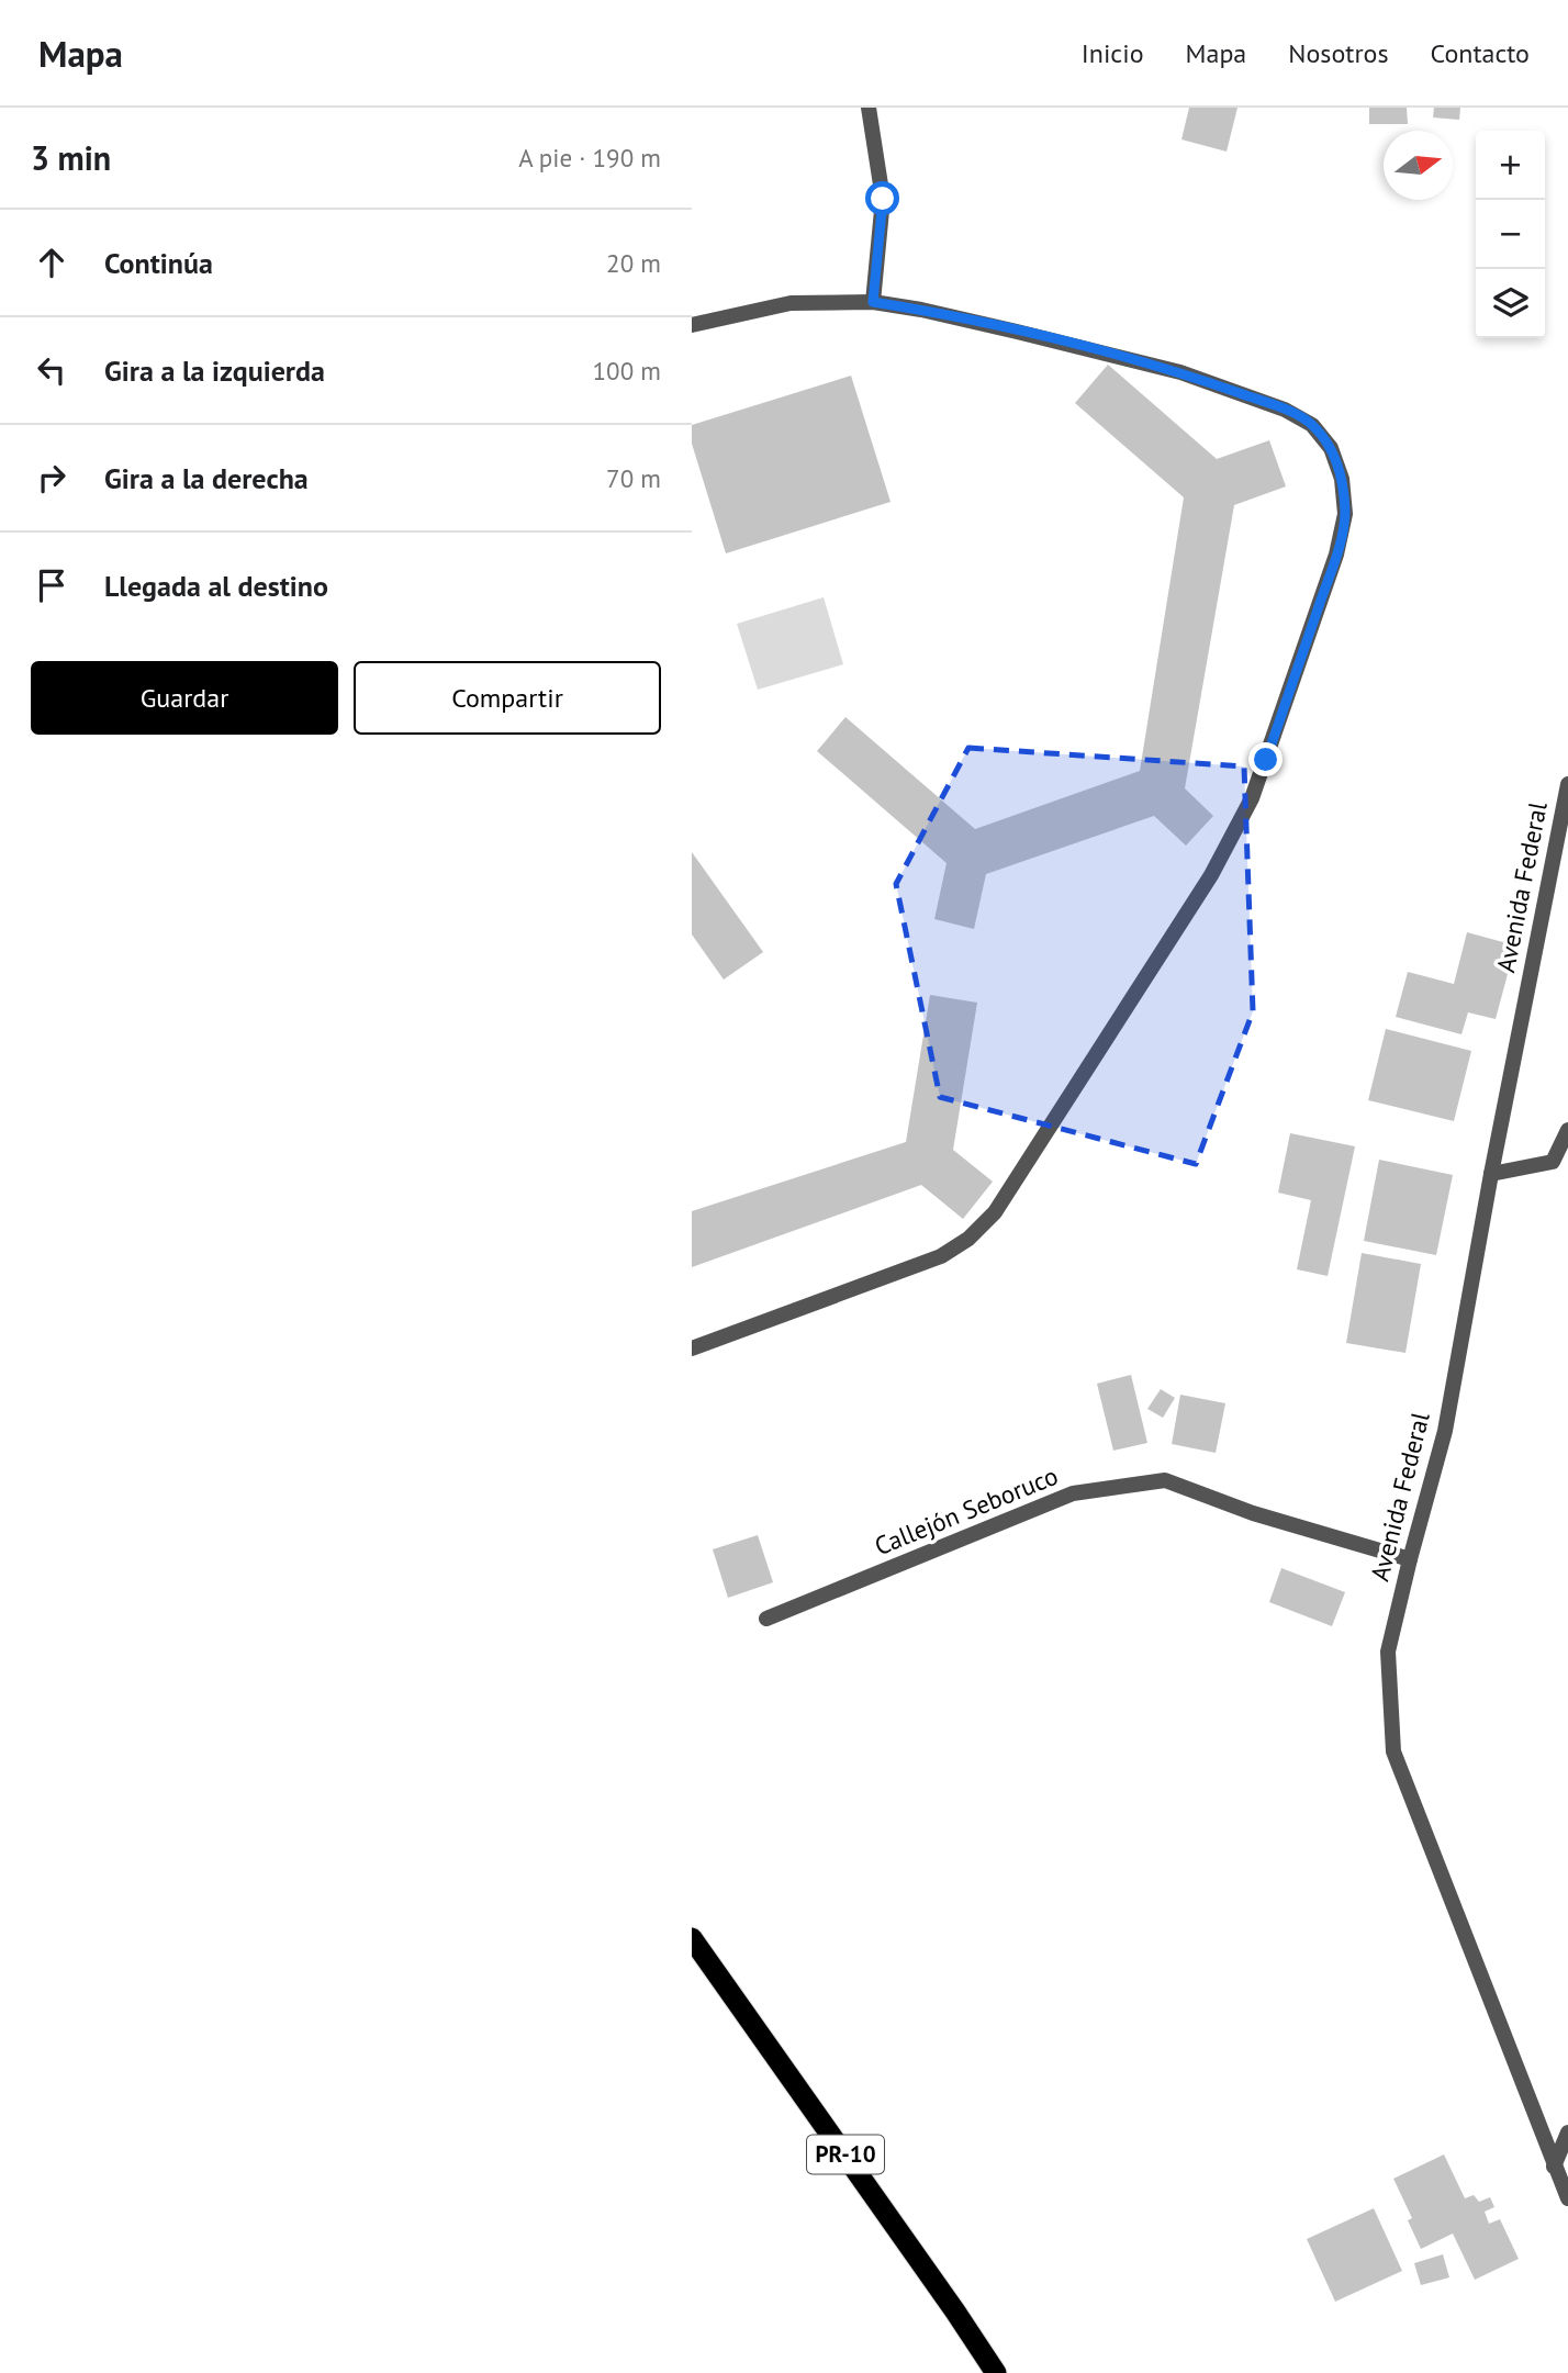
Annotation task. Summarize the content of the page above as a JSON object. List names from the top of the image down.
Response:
{
  "streets": {
    "highway": ["PR-10"],
    "street": ["Avenida Federal", "Callejón Seboruco"]
  },
  "crossings": [
    ["Avenida Federal", "Callejón Seboruco"]
  ],
  "north": "right",
  "page": {
    "header": "Mapa",
    "nav": [
      "Inicio",
      "Mapa",
      "Nosotros",
      "Contacto"
    ],
    "heading": ["3 min", "A pie · 190 m"],
    "map_buttons": ["+", "−"],
    "list": [
      ["Continúa", "20 m"],
      ["Gira a la izquierda", "100 m"],
      ["Gira a la derecha", "70 m"],
      "Llegada al destino"
    ],
    "buttons": ["Guardar", "Compartir"]
  }
}
